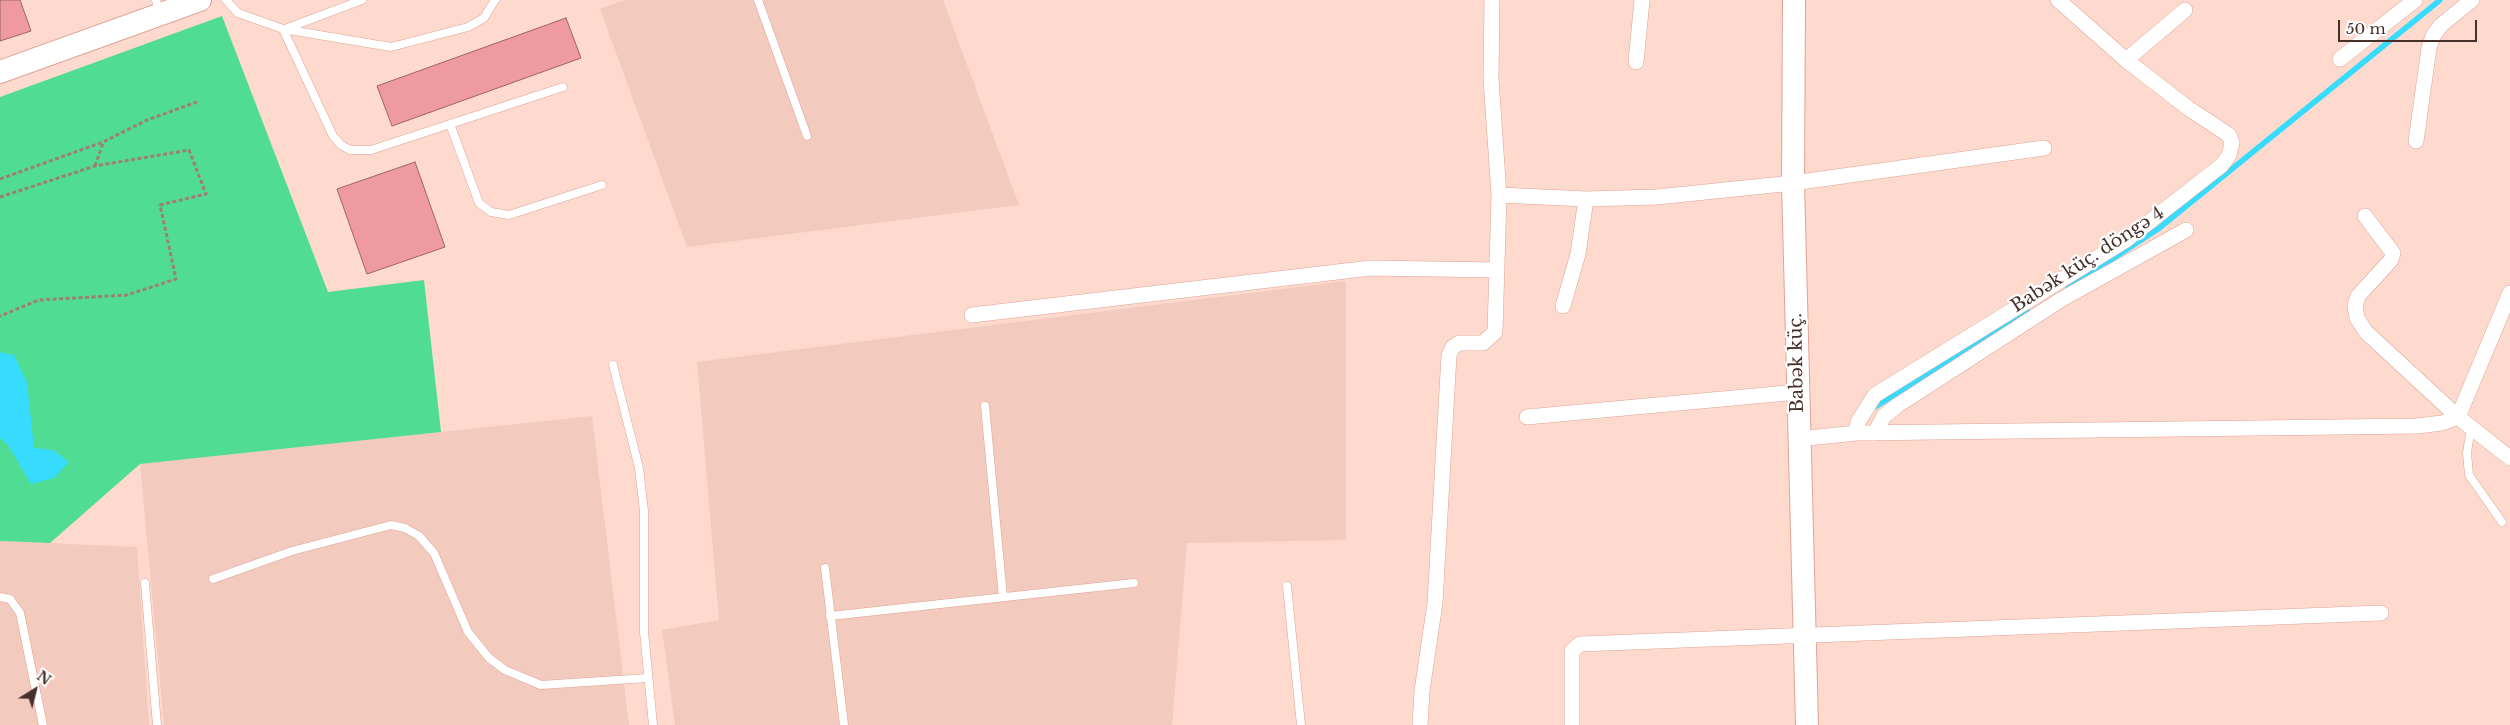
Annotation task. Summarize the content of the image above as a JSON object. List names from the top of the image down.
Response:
{
  "streets": {
    "main road": ["Babək küç."],
    "street": ["Babək küç. döngə 4"]
  },
  "scale_bar": "50 m",
  "north": "top right"
}
